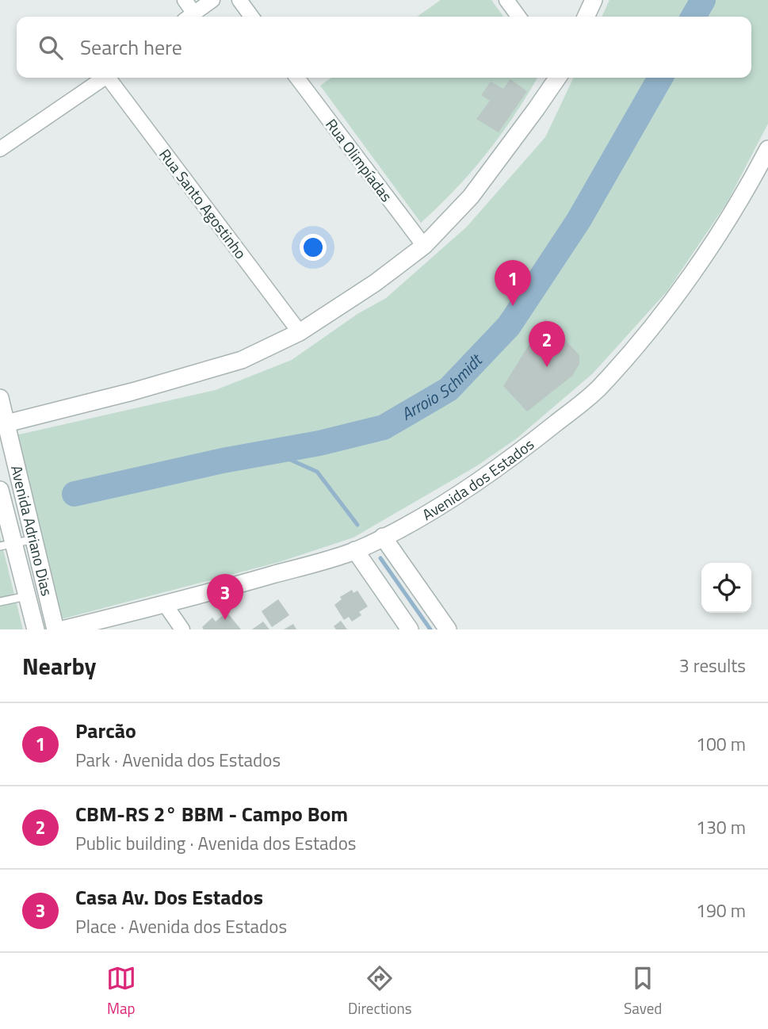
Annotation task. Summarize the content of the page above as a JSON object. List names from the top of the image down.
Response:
{
  "streets": {
    "street": [
      "Rua Olimpíadas",
      "Rua Santo Agostinho",
      "Avenida dos Estados",
      "Avenida Adriano Dias"
    ]
  },
  "water": ["Arroio Schmidt"],
  "page": {
    "search": "Search here",
    "pins": ["1", "2", "3"],
    "heading": ["Nearby", "3 results"],
    "list": [
      {
        "mark": "1",
        "name": "Parcão",
        "note": "Park · Avenida dos Estados",
        "value": "100 m"
      },
      {
        "mark": "2",
        "name": "CBM-RS 2° BBM - Campo Bom",
        "note": "Public building · Avenida dos Estados",
        "value": "130 m"
      },
      {
        "mark": "3",
        "name": "Casa Av. Dos Estados",
        "note": "Place · Avenida dos Estados",
        "value": "190 m"
      }
    ],
    "nav": ["Map", "Directions", "Saved"]
  }
}
